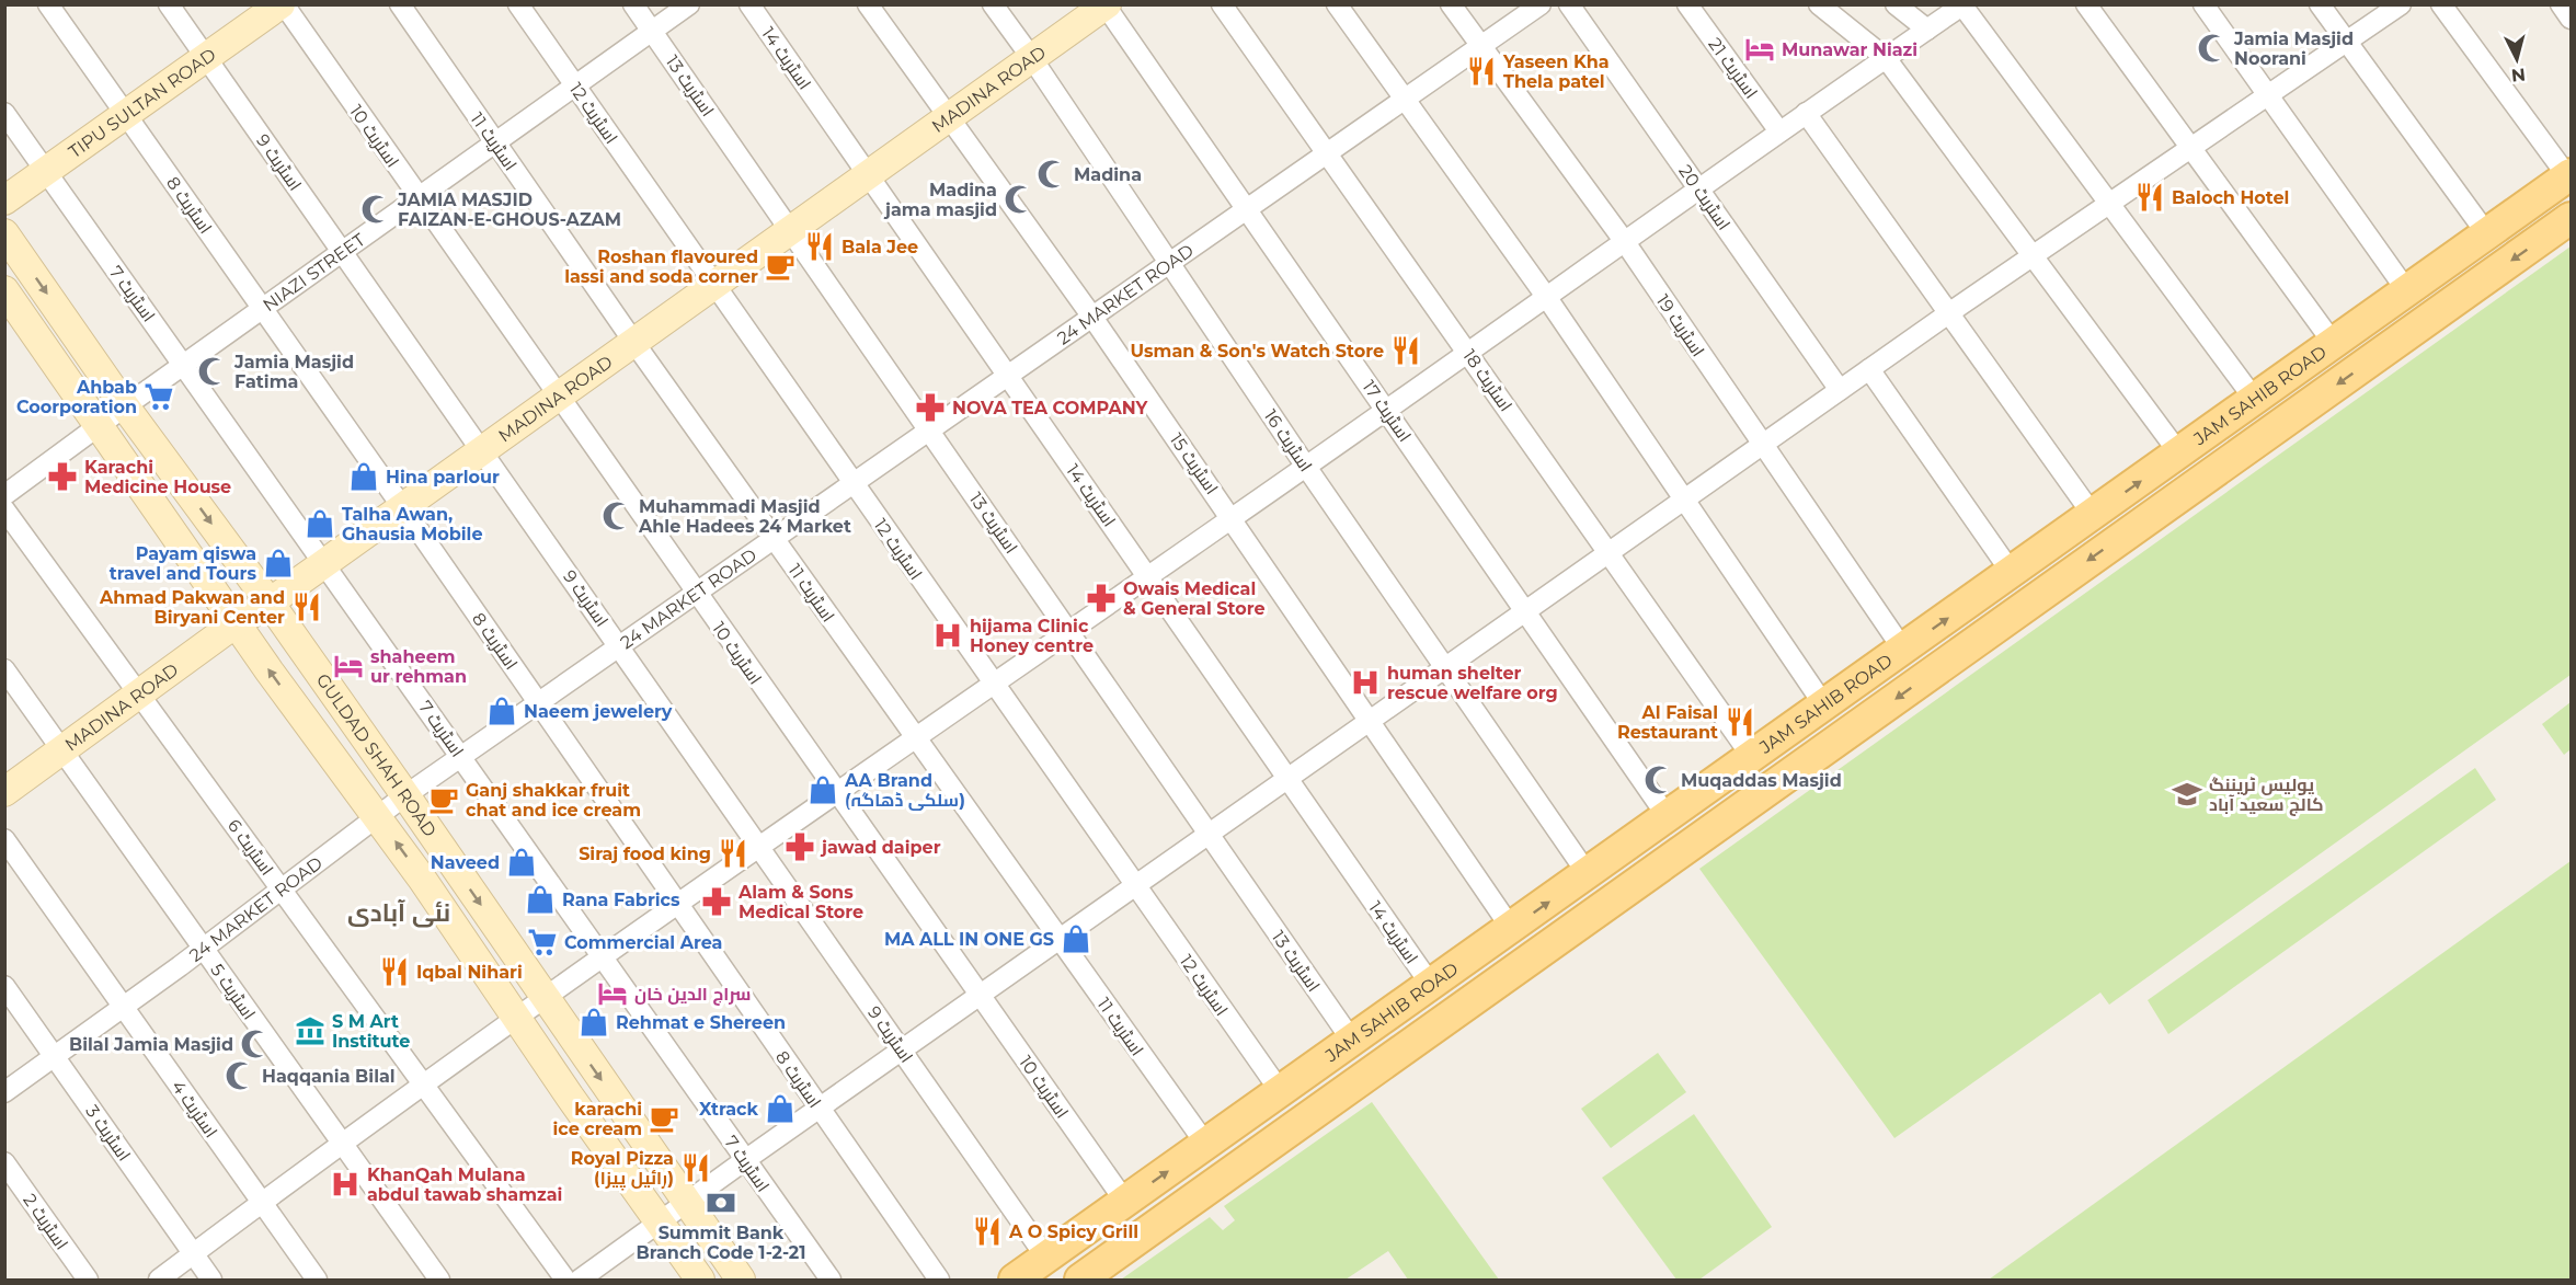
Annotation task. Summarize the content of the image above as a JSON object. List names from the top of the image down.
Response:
{
  "streets": {
    "main road": ["JAM SAHIB ROAD"],
    "street": [
      "اسٹریٹ 14",
      "اسٹریٹ 21",
      "اسٹریٹ 13",
      "MADINA ROAD",
      "TIPU SULTAN ROAD",
      "اسٹریٹ 12",
      "اسٹریٹ 10",
      "اسٹریٹ 11",
      "اسٹریٹ 9",
      "اسٹریٹ 20",
      "اسٹریٹ 8",
      "NIAZI STREET",
      "اسٹریٹ 7",
      "24 MARKET ROAD",
      "اسٹریٹ 19",
      "اسٹریٹ 18",
      "اسٹریٹ 17",
      "اسٹریٹ 16",
      "اسٹریٹ 15",
      "GULDAD SHAH ROAD",
      "اسٹریٹ 6",
      "اسٹریٹ 5",
      "اسٹریٹ 4",
      "اسٹریٹ 3",
      "اسٹریٹ 2"
    ]
  },
  "crossings": [
    ["اسٹریٹ 14", "MADINA ROAD"],
    ["اسٹریٹ 14", "24 MARKET ROAD"],
    ["اسٹریٹ 14", "JAM SAHIB ROAD"],
    ["اسٹریٹ 13", "MADINA ROAD"],
    ["اسٹریٹ 13", "NIAZI STREET"],
    ["اسٹریٹ 13", "24 MARKET ROAD"],
    ["اسٹریٹ 13", "JAM SAHIB ROAD"],
    ["MADINA ROAD", "اسٹریٹ 12"],
    ["MADINA ROAD", "اسٹریٹ 10"],
    ["MADINA ROAD", "اسٹریٹ 11"],
    ["MADINA ROAD", "اسٹریٹ 9"],
    ["MADINA ROAD", "اسٹریٹ 8"],
    ["MADINA ROAD", "اسٹریٹ 7"],
    ["MADINA ROAD", "اسٹریٹ 17"],
    ["MADINA ROAD", "اسٹریٹ 16"],
    ["MADINA ROAD", "اسٹریٹ 15"],
    ["MADINA ROAD", "GULDAD SHAH ROAD"],
    ["MADINA ROAD", "اسٹریٹ 6"],
    ["MADINA ROAD", "اسٹریٹ 5"],
    ["TIPU SULTAN ROAD", "اسٹریٹ 10"],
    ["TIPU SULTAN ROAD", "اسٹریٹ 9"],
    ["TIPU SULTAN ROAD", "اسٹریٹ 8"],
    ["TIPU SULTAN ROAD", "اسٹریٹ 7"],
    ["اسٹریٹ 12", "NIAZI STREET"],
    ["اسٹریٹ 12", "24 MARKET ROAD"],
    ["اسٹریٹ 12", "JAM SAHIB ROAD"],
    ["اسٹریٹ 10", "NIAZI STREET"],
    ["اسٹریٹ 10", "24 MARKET ROAD"],
    ["اسٹریٹ 10", "JAM SAHIB ROAD"],
    ["اسٹریٹ 11", "NIAZI STREET"],
    ["اسٹریٹ 11", "24 MARKET ROAD"],
    ["اسٹریٹ 11", "JAM SAHIB ROAD"],
    ["اسٹریٹ 9", "NIAZI STREET"],
    ["اسٹریٹ 9", "24 MARKET ROAD"],
    ["اسٹریٹ 9", "JAM SAHIB ROAD"],
    ["اسٹریٹ 8", "NIAZI STREET"],
    ["اسٹریٹ 8", "24 MARKET ROAD"],
    ["NIAZI STREET", "اسٹریٹ 7"],
    ["NIAZI STREET", "GULDAD SHAH ROAD"],
    ["اسٹریٹ 7", "24 MARKET ROAD"],
    ["24 MARKET ROAD", "اسٹریٹ 19"],
    ["24 MARKET ROAD", "اسٹریٹ 18"],
    ["24 MARKET ROAD", "اسٹریٹ 17"],
    ["24 MARKET ROAD", "اسٹریٹ 16"],
    ["24 MARKET ROAD", "اسٹریٹ 15"],
    ["24 MARKET ROAD", "GULDAD SHAH ROAD"],
    ["24 MARKET ROAD", "اسٹریٹ 6"],
    ["24 MARKET ROAD", "اسٹریٹ 5"],
    ["24 MARKET ROAD", "اسٹریٹ 4"],
    ["24 MARKET ROAD", "اسٹریٹ 3"],
    ["اسٹریٹ 19", "JAM SAHIB ROAD"],
    ["اسٹریٹ 18", "JAM SAHIB ROAD"],
    ["JAM SAHIB ROAD", "اسٹریٹ 17"],
    ["JAM SAHIB ROAD", "اسٹریٹ 16"],
    ["JAM SAHIB ROAD", "اسٹریٹ 15"]
  ],
  "districts": ["نئی آبادی"],
  "places": {
    "mosque": [
      "Jamia Masjid Noorani",
      "Madina",
      "Madina jama masjid",
      "JAMIA MASJID FAIZAN-E-GHOUS-AZAM",
      "Jamia Masjid Fatima",
      "Muhammadi Masjid Ahle Hadees 24 Market",
      "Muqaddas Masjid",
      "Bilal Jamia Masjid",
      "Haqqania Bilal"
    ],
    "hotel": ["Munawar Niazi", "shaheem ur rehman", "سراج الدین خان"],
    "restaurant": [
      "Yaseen Kha Thela patel",
      "Baloch Hotel",
      "Bala Jee",
      "Usman & Son's Watch Store",
      "Ahmad Pakwan and Biryani Center",
      "Al Faisal Restaurant",
      "Siraj food king",
      "Iqbal Nihari",
      "Royal Pizza (رائیل پیزا)",
      "A O Spicy Grill"
    ],
    "cafe": ["Roshan flavoured lassi and soda corner", "Ganj shakkar fruit chat and ice cream", "karachi ice cream"],
    "supermarket": ["Ahbab Coorporation", "Commercial Area"],
    "pharmacy": [
      "NOVA TEA COMPANY",
      "Karachi Medicine House",
      "Owais Medical & General Store",
      "jawad daiper",
      "Alam & Sons Medical Store"
    ],
    "shop": [
      "Hina parlour",
      "Talha Awan, Ghausia Mobile",
      "Payam qiswa travel and Tours",
      "Naeem jewelery",
      "AA Brand (سلکی ڈھاگہ)",
      "Naveed",
      "Rana Fabrics",
      "MA ALL IN ONE GS",
      "Rehmat e Shereen",
      "Xtrack"
    ],
    "hospital": ["hijama Clinic Honey centre", "human shelter rescue welfare org", "KhanQah Mulana abdul tawab shamzai"],
    "school or university": ["پولیس ٹریننگ کالج سعید آباد"],
    "museum": ["S M Art Institute"],
    "bank": ["Summit Bank Branch Code 1-2-21"]
  },
  "north": "bottom"
}
